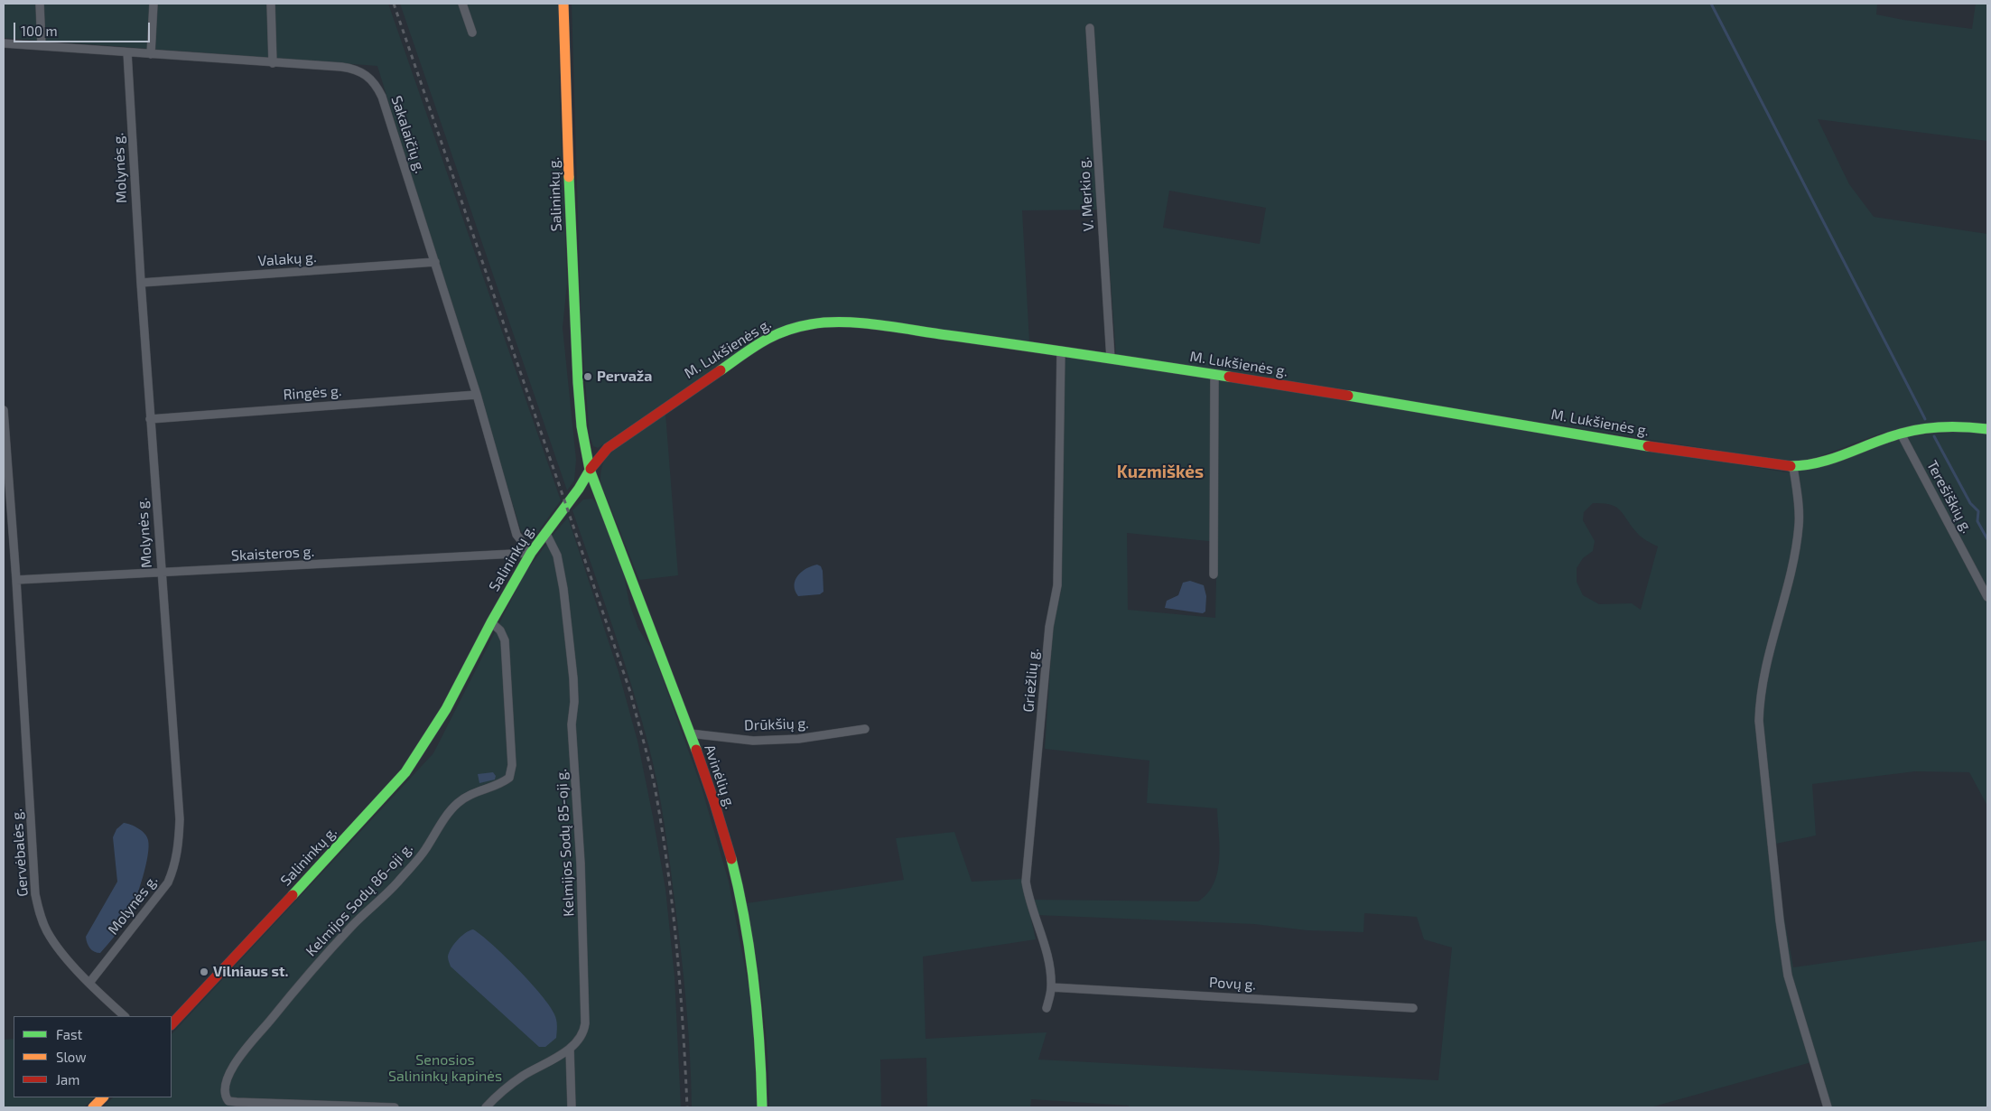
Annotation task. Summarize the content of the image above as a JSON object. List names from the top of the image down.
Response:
{
  "streets": {
    "main road": ["Salininkų g.", "M. Lukšienės g.", "Avinėlių g."],
    "street": [
      "Sakalaičių g.",
      "Molynės g.",
      "V. Merkio g.",
      "Valakų g.",
      "Ringės g.",
      "Terešiškių g.",
      "Skaisteros g.",
      "Griežlių g.",
      "Drūkšių g.",
      "Kelmijos Sodų 85-oji g.",
      "Gervėbalės g.",
      "Kelmijos Sodų 86-oji g.",
      "Povų g."
    ]
  },
  "crossings": [
    ["Sakalaičių g.", "Molynės g."],
    ["Sakalaičių g.", "Salininkų g."],
    ["Sakalaičių g.", "Valakų g."],
    ["Sakalaičių g.", "Ringės g."],
    ["Sakalaičių g.", "Skaisteros g."],
    ["Molynės g.", "Valakų g."],
    ["Molynės g.", "Ringės g."],
    ["Molynės g.", "Skaisteros g."],
    ["Molynės g.", "Gervėbalės g."],
    ["Salininkų g.", "M. Lukšienės g."],
    ["Salininkų g.", "Skaisteros g."],
    ["Salininkų g.", "Avinėlių g."],
    ["Salininkų g.", "Kelmijos Sodų 85-oji g."],
    ["Salininkų g.", "Kelmijos Sodų 86-oji g."],
    ["V. Merkio g.", "M. Lukšienės g."],
    ["M. Lukšienės g.", "Terešiškių g."],
    ["M. Lukšienės g.", "Griežlių g."],
    ["M. Lukšienės g.", "Avinėlių g."],
    ["Skaisteros g.", "Gervėbalės g."],
    ["Griežlių g.", "Povų g."],
    ["Drūkšių g.", "Avinėlių g."]
  ],
  "districts": ["Kuzmiškės"],
  "parks": ["Senosios Salininkų kapinės"],
  "places": ["Pervaža", "Vilniaus st."],
  "legend": ["Fast", "Slow", "Jam"],
  "scale_bar": "100 m"
}
